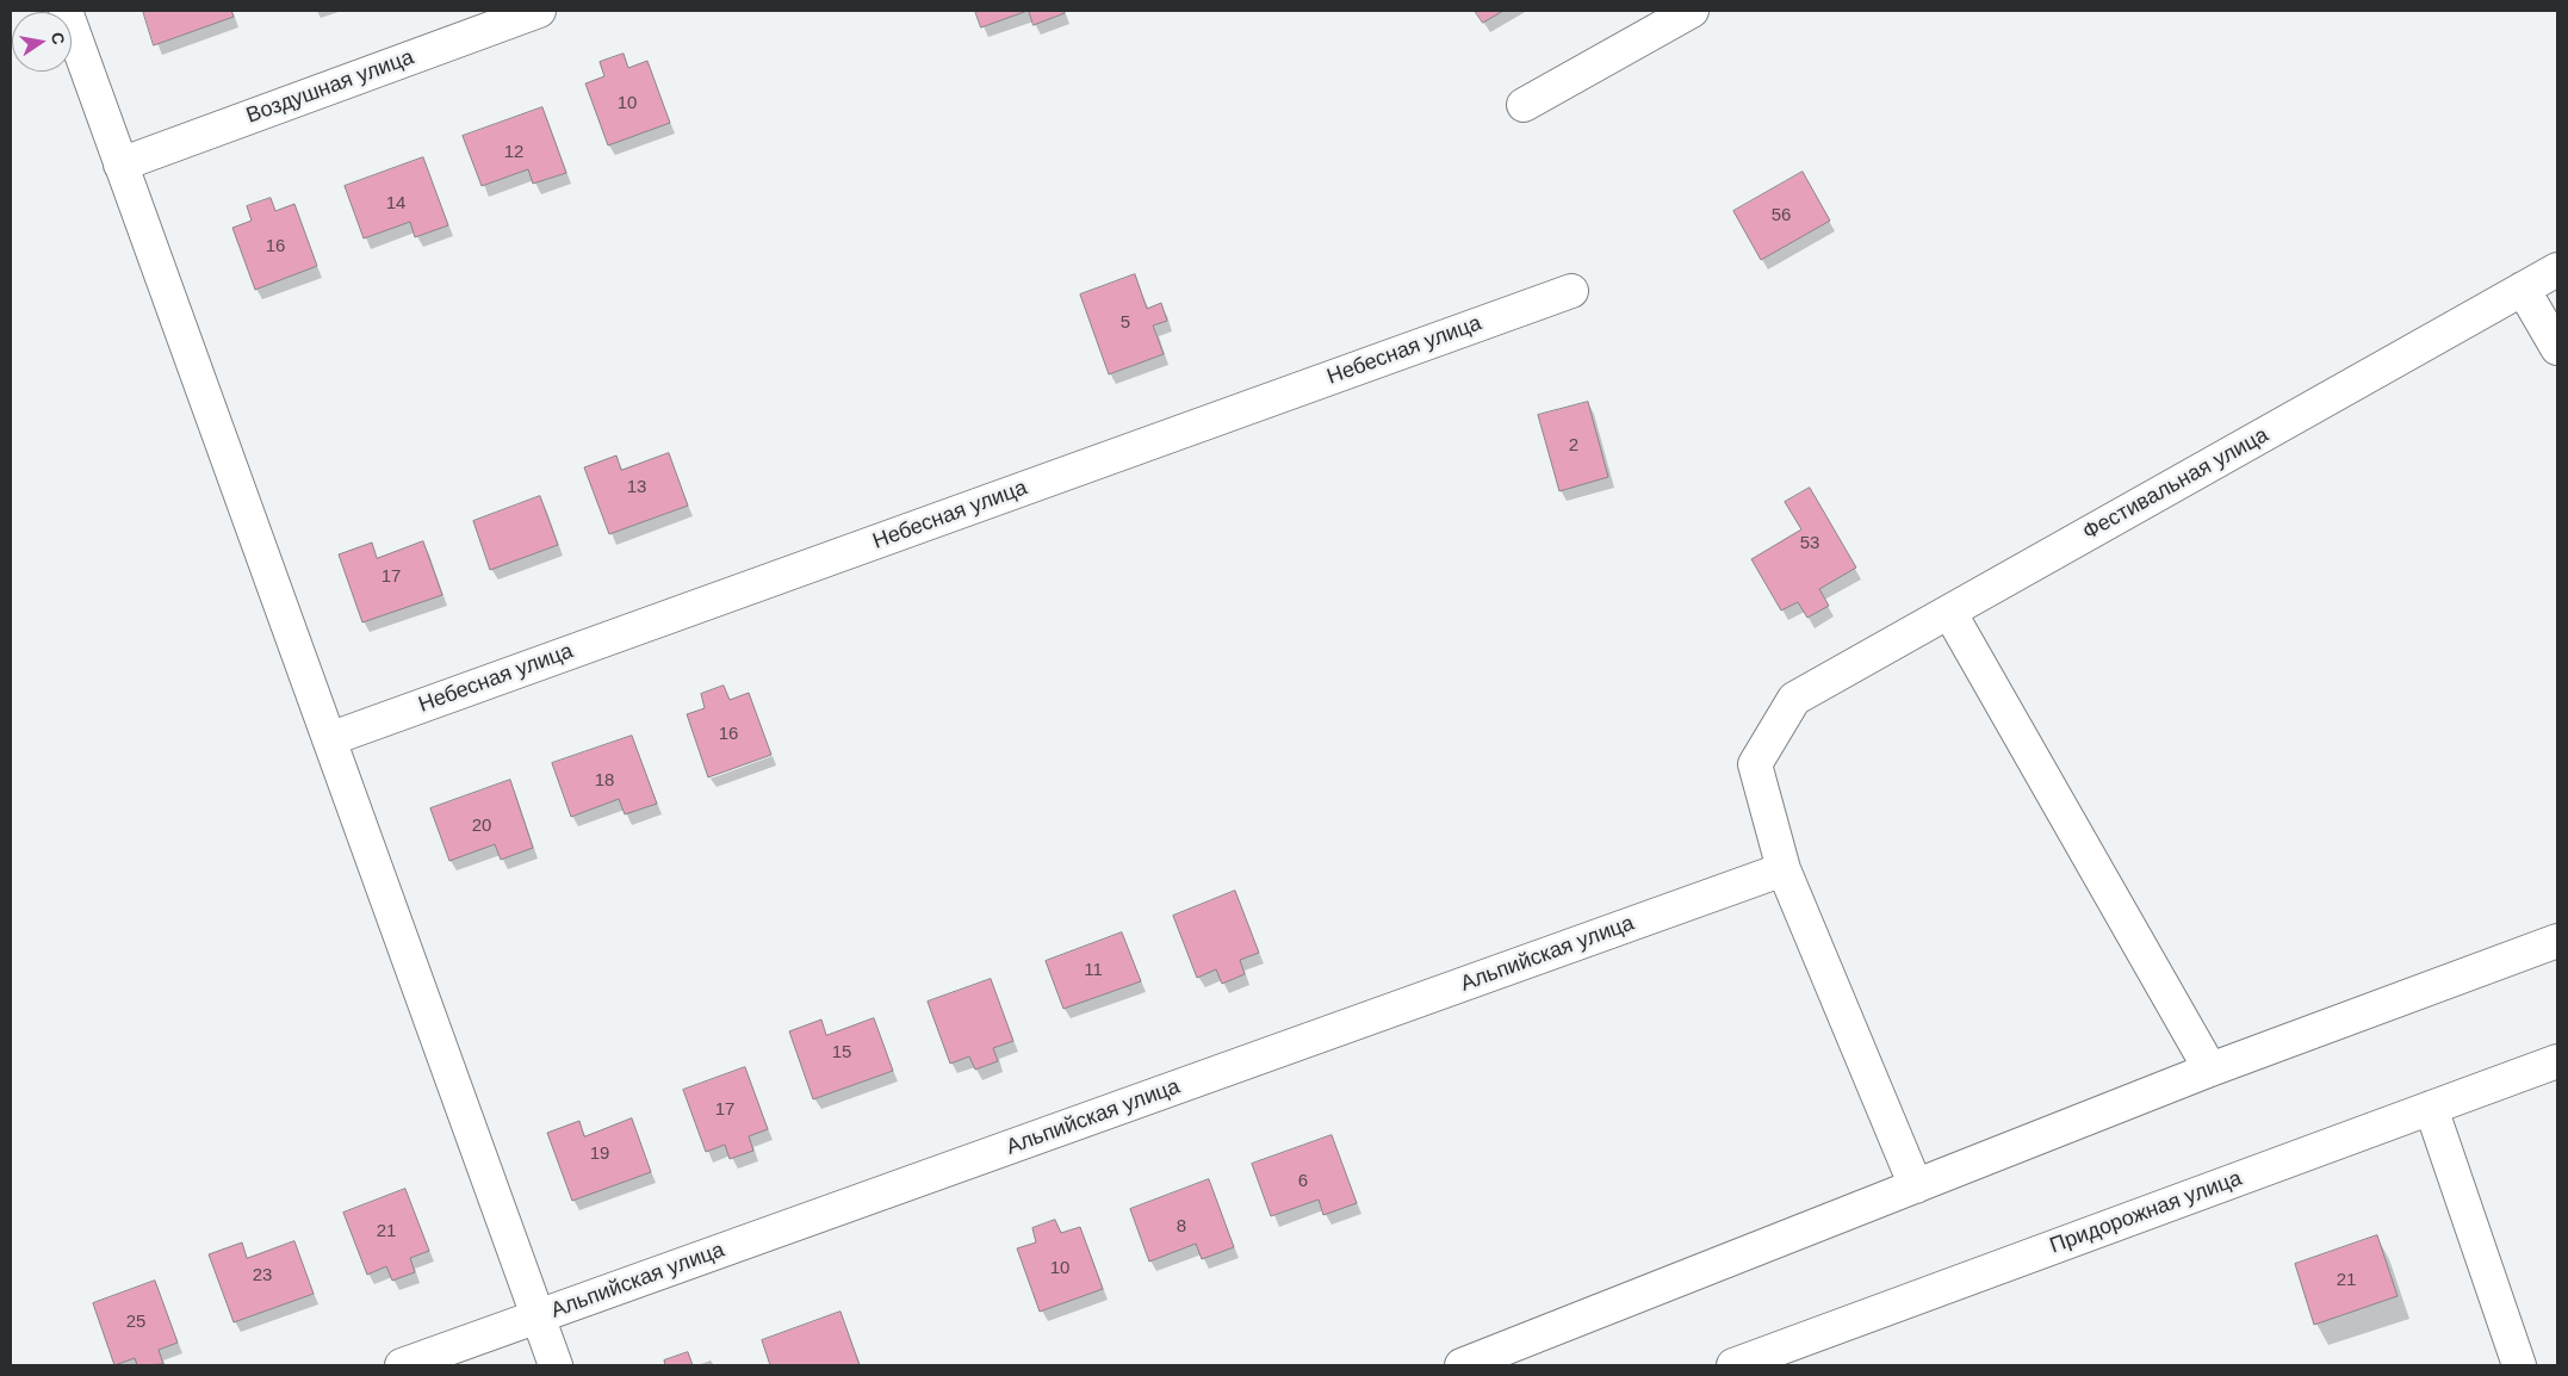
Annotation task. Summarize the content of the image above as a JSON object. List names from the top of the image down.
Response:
{
  "streets": {
    "street": [
      "Воздушная улица",
      "Небесная улица",
      "Фестивальная улица",
      "Альпийская улица",
      "Придорожная улица"
    ]
  },
  "crossings": [
    ["Фестивальная улица", "Альпийская улица"]
  ],
  "house_numbers": [
    "10",
    "12",
    "14",
    "56",
    "16",
    "5",
    "2",
    "13",
    "53",
    "17",
    "16",
    "18",
    "20",
    "11",
    "15",
    "17",
    "19",
    "6",
    "8",
    "21",
    "10",
    "23",
    "21",
    "25"
  ],
  "north": "right"
}
